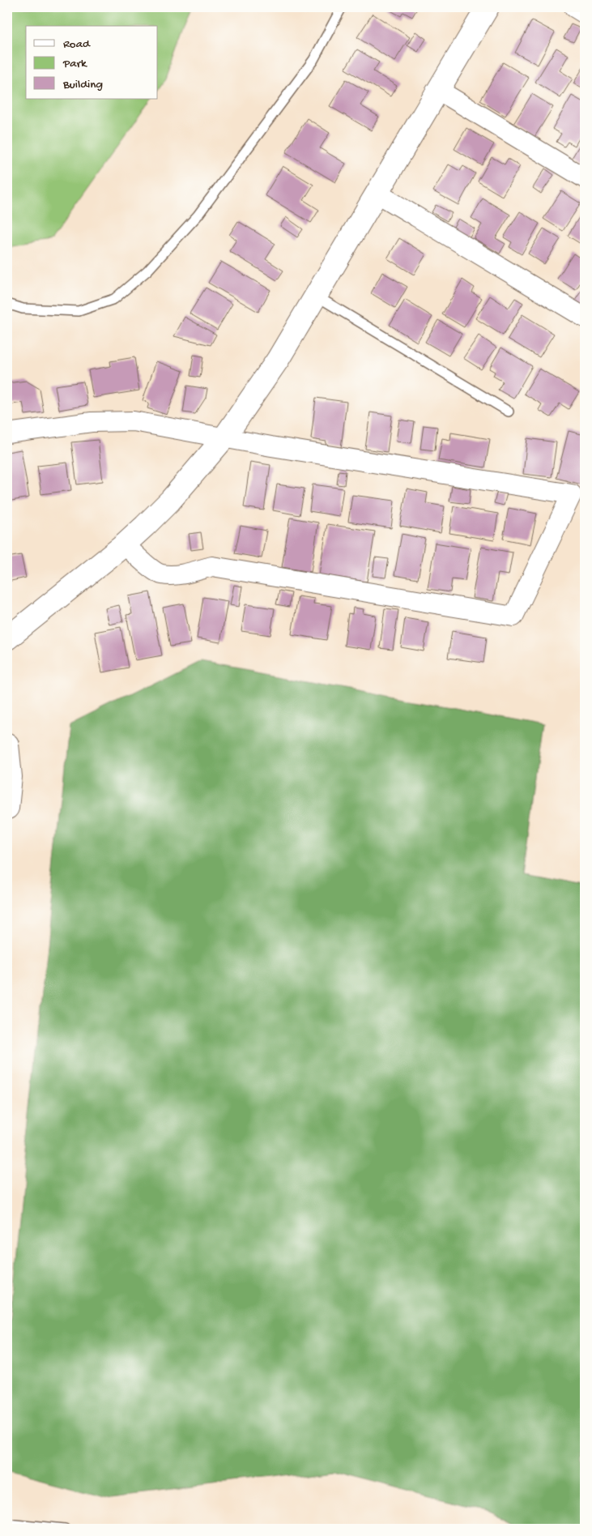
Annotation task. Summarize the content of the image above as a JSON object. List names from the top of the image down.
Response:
{
  "legend": ["Road", "Park", "Building"]
}
